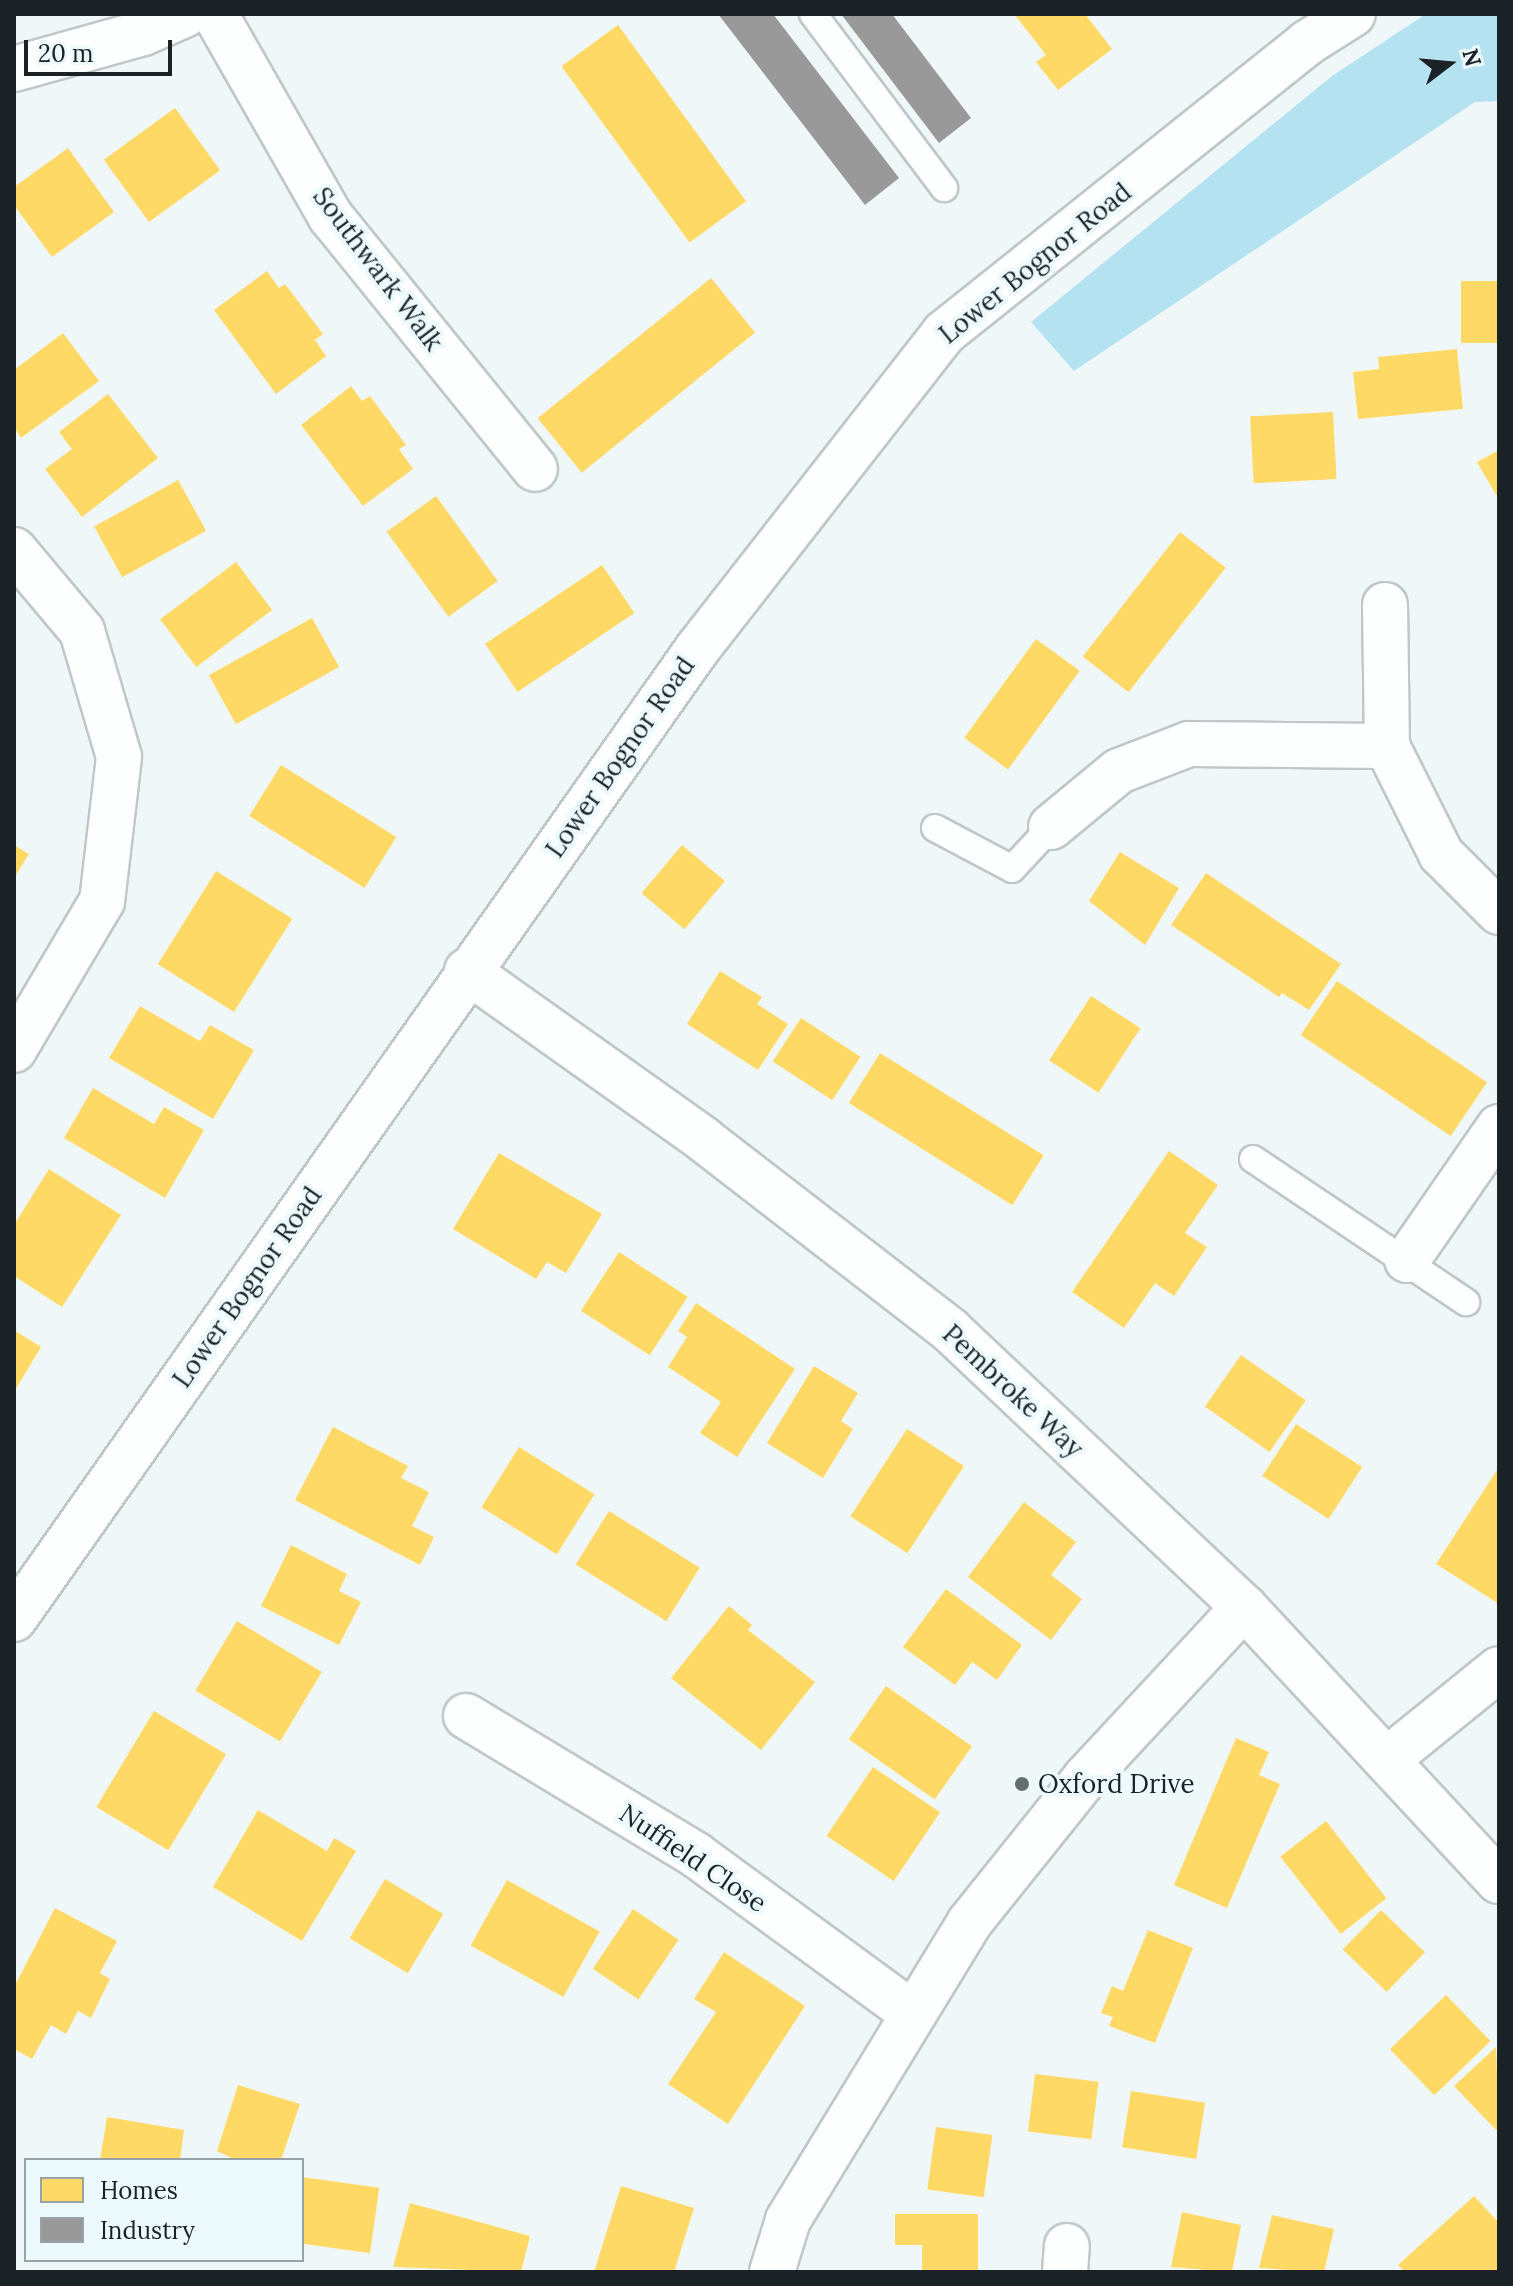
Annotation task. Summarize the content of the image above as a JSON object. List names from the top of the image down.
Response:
{
  "streets": {
    "street": [
      "Lower Bognor Road",
      "Southwark Walk",
      "Pembroke Way",
      "Nuffield Close"
    ]
  },
  "crossings": [
    ["Lower Bognor Road", "Pembroke Way"]
  ],
  "places": ["Oxford Drive"],
  "legend": ["Homes", "Industry"],
  "scale_bar": "20 m",
  "north": "right"
}
